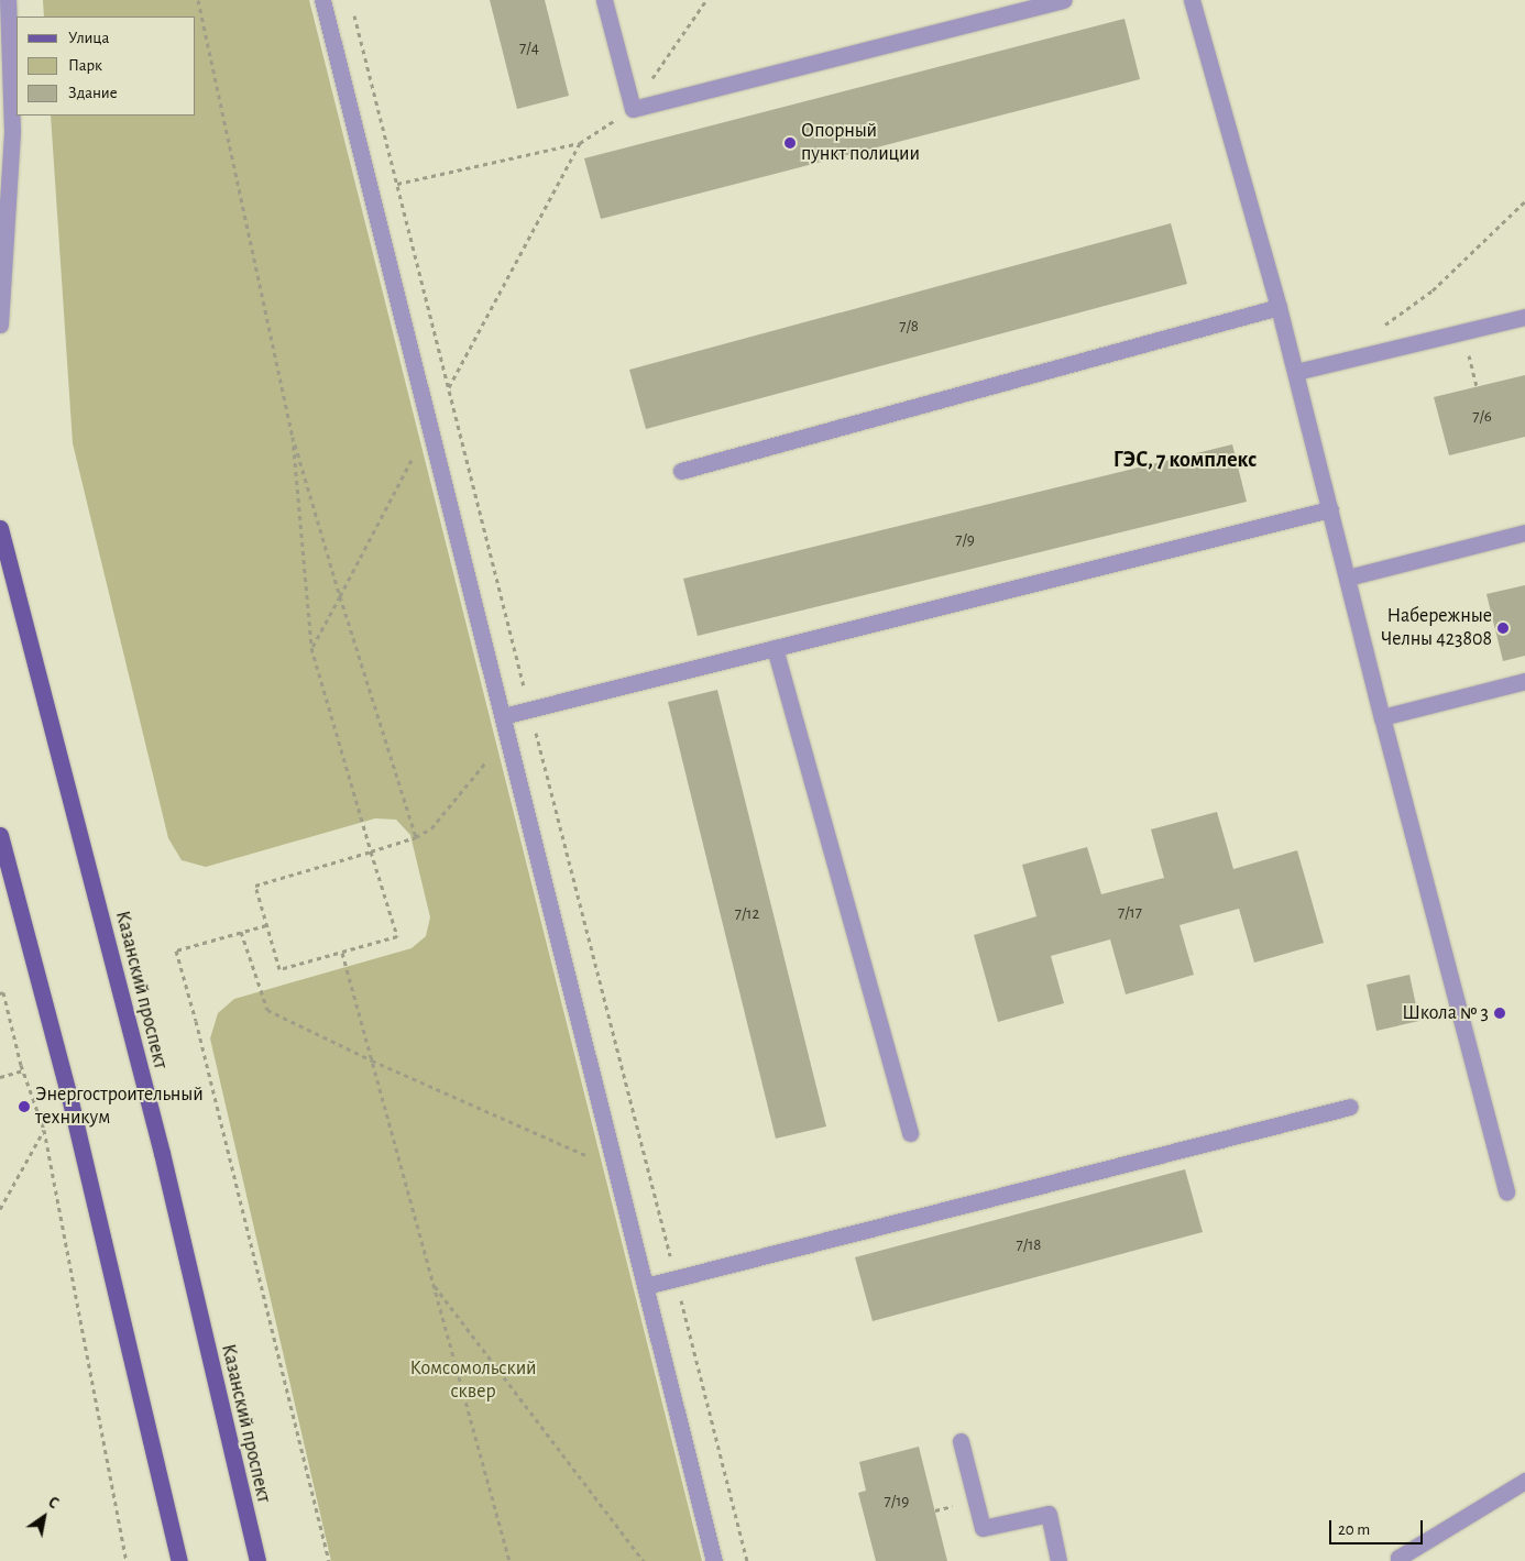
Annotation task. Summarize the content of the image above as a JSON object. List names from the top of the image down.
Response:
{
  "streets": {
    "main road": ["Казанский проспект"]
  },
  "districts": ["ГЭС, 7 комплекс"],
  "parks": ["Комсомольский сквер"],
  "places": [
    "Опорный пункт полиции",
    "Набережные Челны 423808",
    "Школа № 3",
    "Энергостроительный техникум"
  ],
  "house_numbers": [
    "7/4",
    "7/8",
    "7/6",
    "7/9",
    "7/17",
    "7/12",
    "7/18",
    "7/19"
  ],
  "legend": ["Улица", "Парк", "Здание"],
  "scale_bar": "20 m",
  "north": "top right"
}
